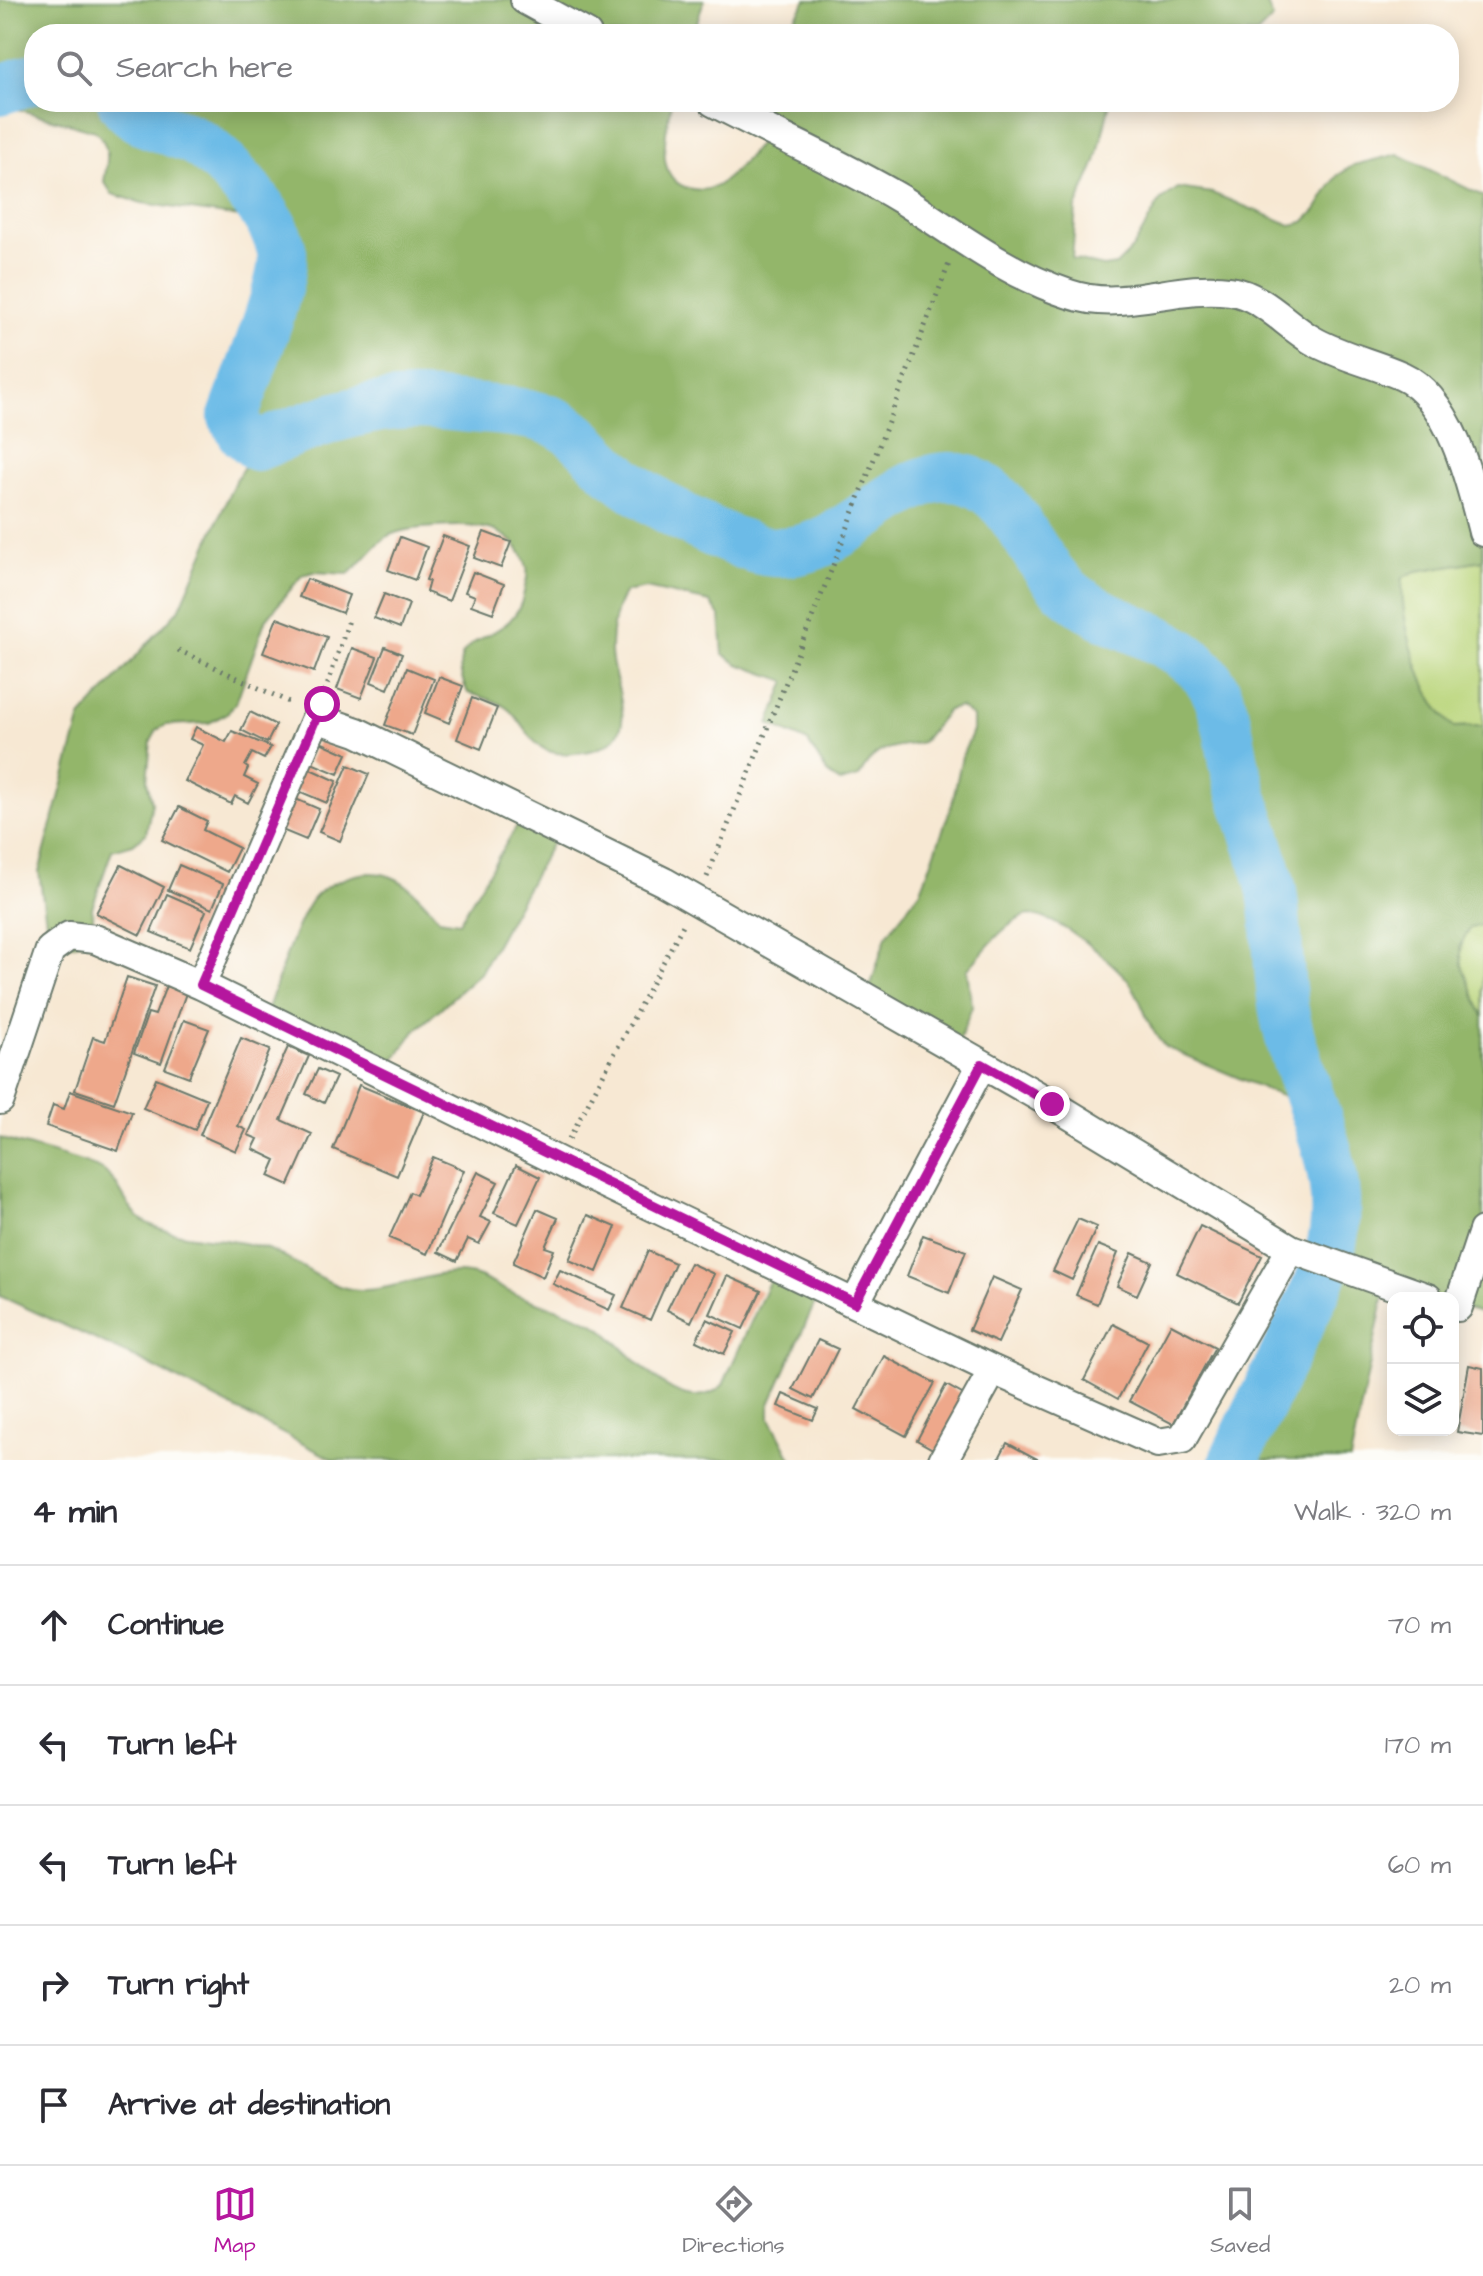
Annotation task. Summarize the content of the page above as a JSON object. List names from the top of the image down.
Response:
{
  "page": {
    "search": "Search here",
    "heading": ["4 min", "Walk · 320 m"],
    "list": [
      ["Continue", "70 m"],
      ["Turn left", "170 m"],
      ["Turn left", "60 m"],
      ["Turn right", "20 m"],
      "Arrive at destination"
    ],
    "nav": ["Map", "Directions", "Saved"]
  }
}
